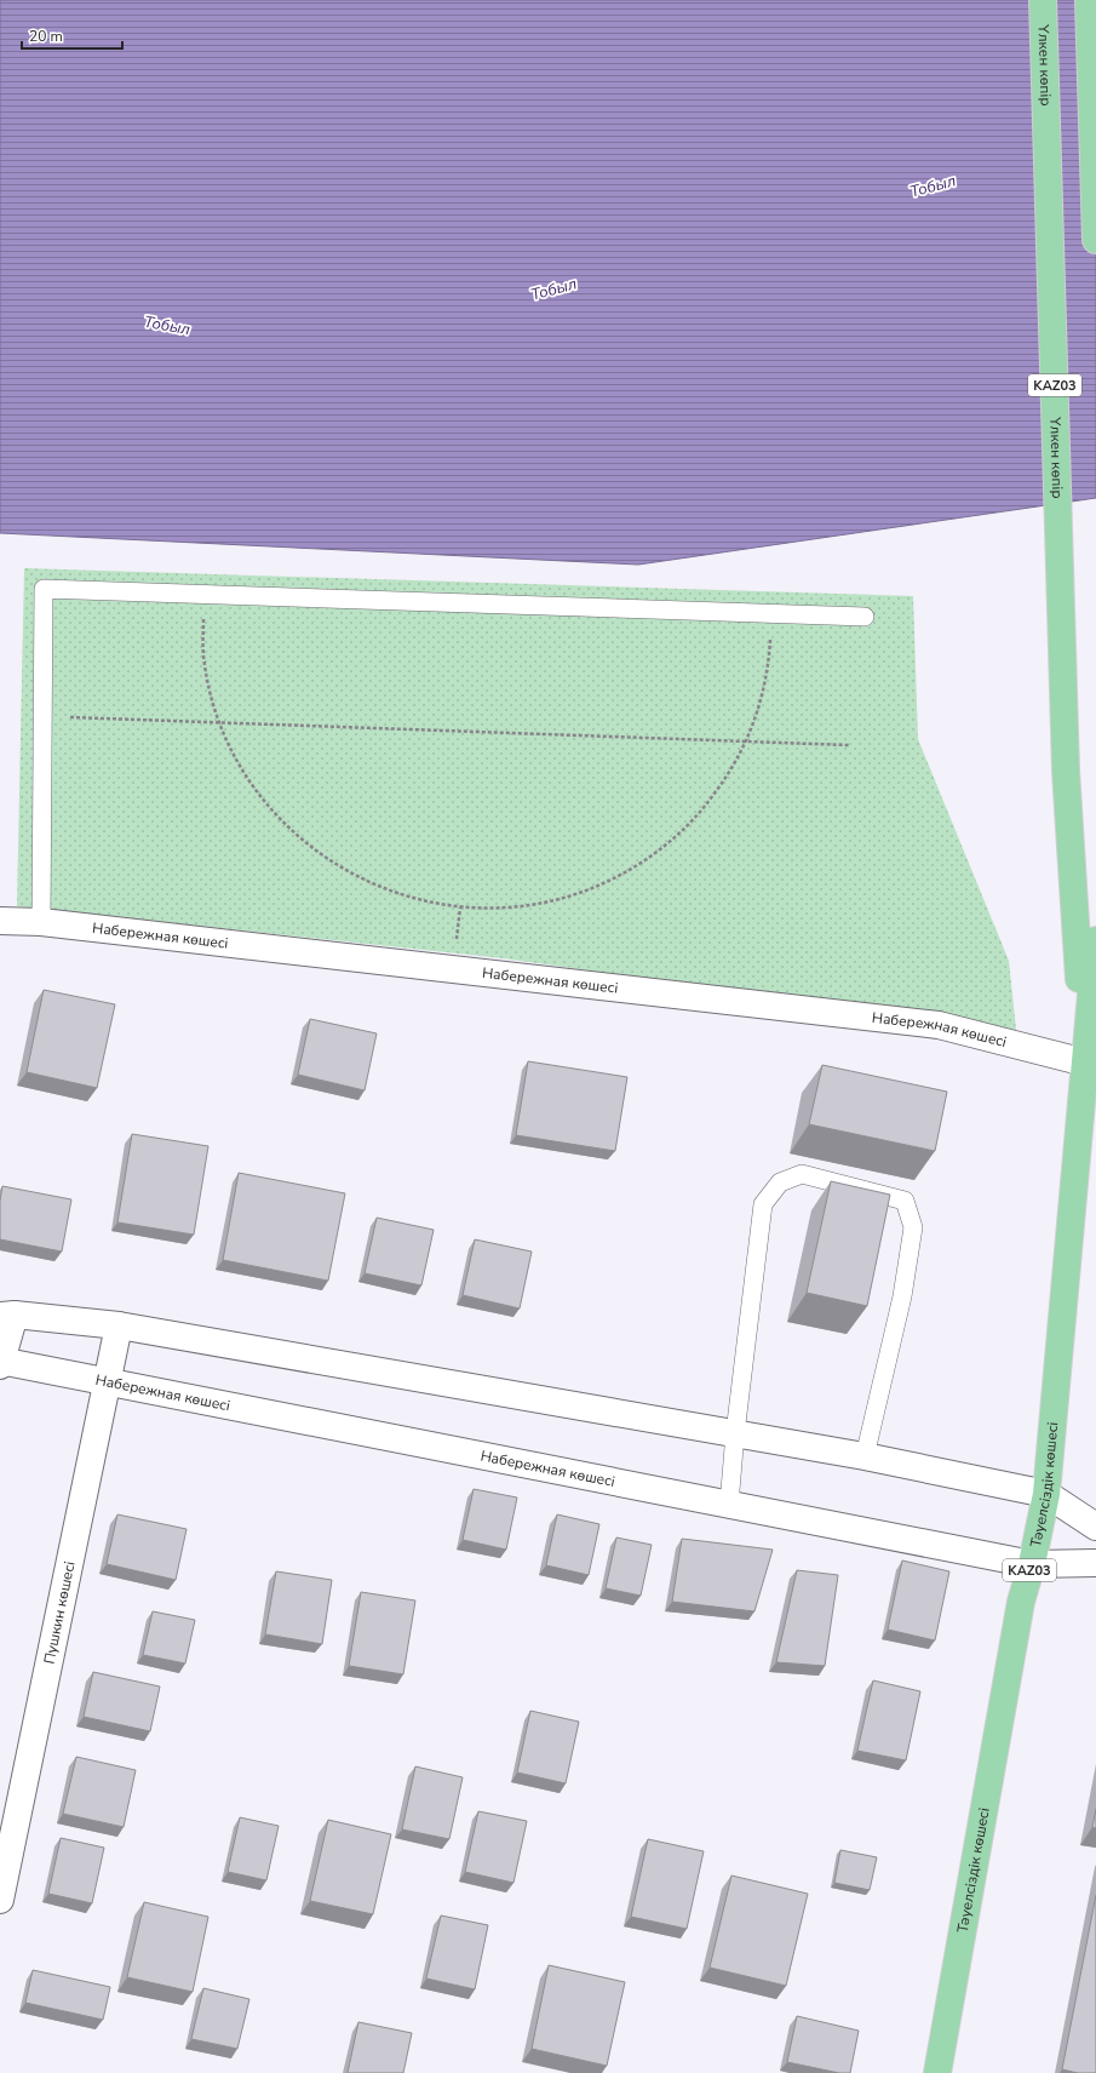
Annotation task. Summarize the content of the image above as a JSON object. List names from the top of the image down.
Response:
{
  "streets": {
    "main road": ["Үлкен көпір", "KАZ03", "Тәуелсіздік көшесі"],
    "street": ["Набережная көшесі", "Пушкин көшесі"]
  },
  "crossings": [
    ["Үлкен көпір", "KАZ03"],
    ["Үлкен көпір", "Набережная көшесі"],
    ["Үлкен көпір", "Тәуелсіздік көшесі"],
    ["KАZ03", "Набережная көшесі"],
    ["KАZ03", "Тәуелсіздік көшесі"],
    ["Набережная көшесі", "Тәуелсіздік көшесі"],
    ["Набережная көшесі", "Пушкин көшесі"]
  ],
  "water": ["Тобыл"],
  "scale_bar": "20 m"
}
